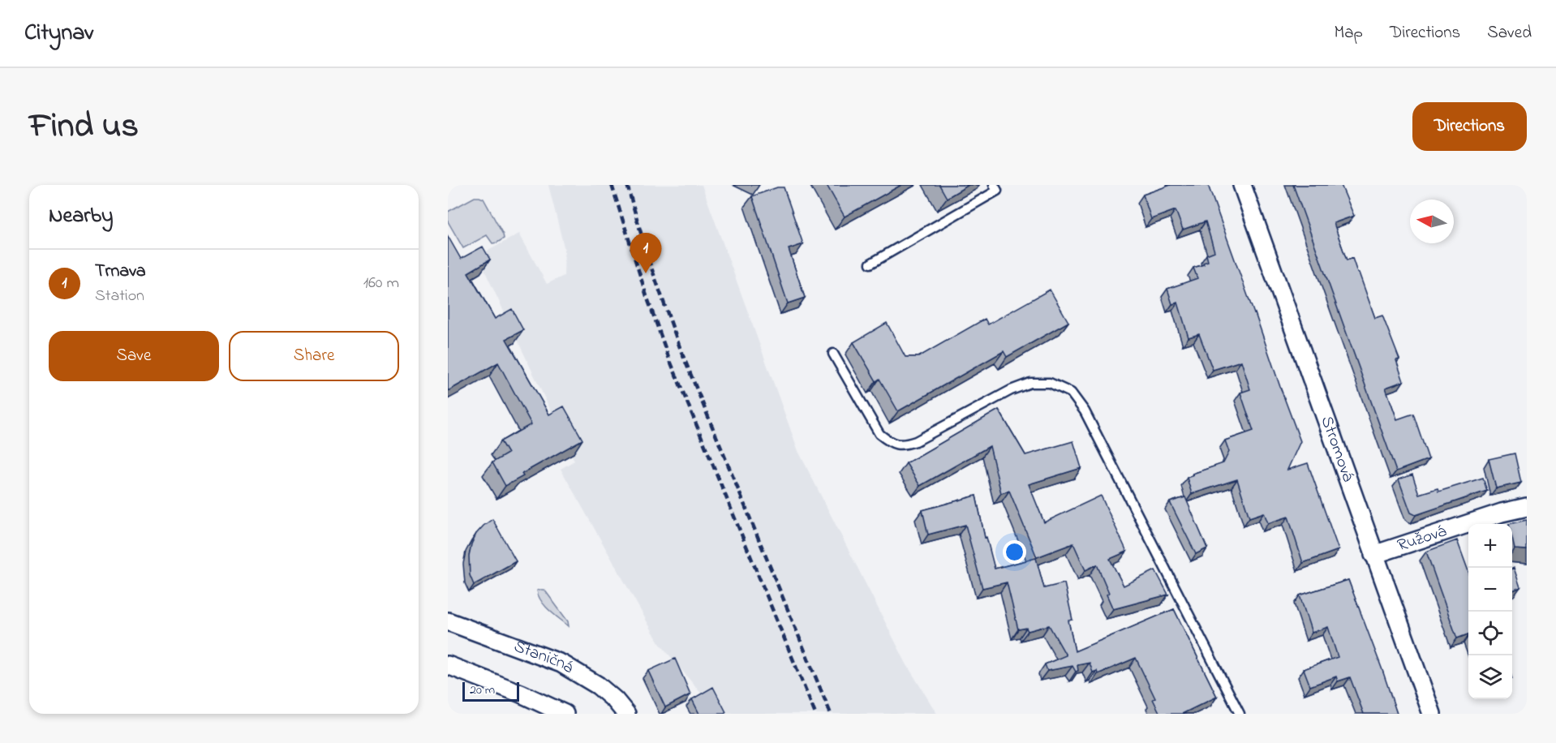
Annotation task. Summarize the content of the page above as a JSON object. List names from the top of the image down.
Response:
{
  "streets": {
    "street": ["Stromová", "Ružová", "Staničná"]
  },
  "crossings": [
    ["Stromová", "Ružová"]
  ],
  "scale_bar": "20 m",
  "north": "left",
  "page": {
    "header": "Citynav",
    "nav": ["Map", "Directions", "Saved"],
    "title": "Find us",
    "buttons": [
      "Directions",
      ["Save", "Share"]
    ],
    "heading": "Nearby",
    "pins": "1",
    "list": [
      {
        "mark": "1",
        "name": "Trnava",
        "note": "Station",
        "value": "160 m"
      }
    ],
    "map_buttons": ["+", "−"],
    "scale": "20 m"
  }
}
